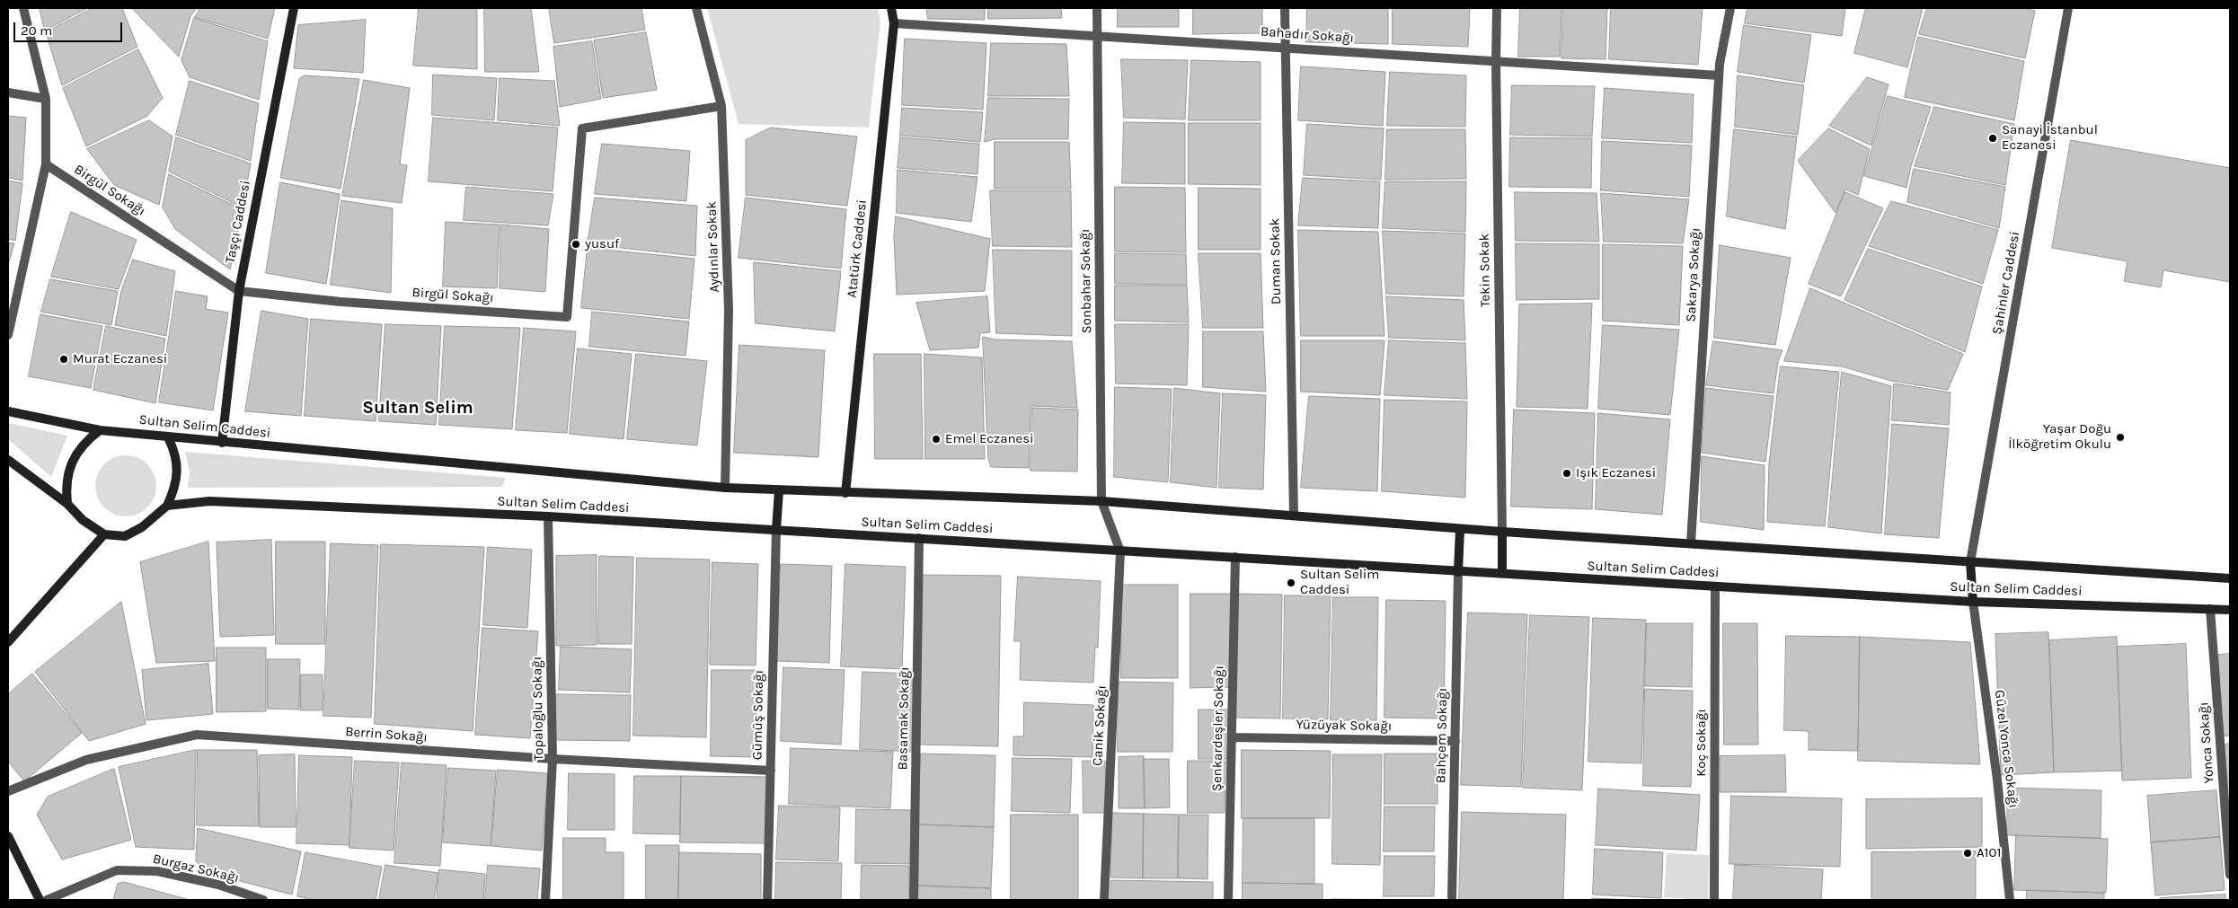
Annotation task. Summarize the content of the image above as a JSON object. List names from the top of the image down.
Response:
{
  "streets": {
    "main road": ["Taşçı Caddesi", "Atatürk Caddesi", "Sultan Selim Caddesi"],
    "street": [
      "Bahadır Sokağı",
      "Birgül Sokağı",
      "Aydınlar Sokak",
      "Duman Sokak",
      "Tekin Sokak",
      "Sakarya Sokağı",
      "Sonbahar Sokağı",
      "Şahinler Caddesi",
      "Topaloğlu Sokağı",
      "Gümüş Sokağı",
      "Basamak Sokağı",
      "Canik Sokağı",
      "Yüzüyak Sokağı",
      "Şenkardeşler Sokağı",
      "Berrin Sokağı",
      "Bahçem Sokağı",
      "Koç Sokağı",
      "Yonca Sokağı",
      "Güzel Yonca Sokağı",
      "Burgaz Sokağı"
    ]
  },
  "crossings": [
    ["Bahadır Sokağı", "Atatürk Caddesi"],
    ["Bahadır Sokağı", "Duman Sokak"],
    ["Bahadır Sokağı", "Tekin Sokak"],
    ["Bahadır Sokağı", "Sakarya Sokağı"],
    ["Bahadır Sokağı", "Sonbahar Sokağı"],
    ["Birgül Sokağı", "Taşçı Caddesi"],
    ["Birgül Sokağı", "Aydınlar Sokak"],
    ["Taşçı Caddesi", "Sultan Selim Caddesi"],
    ["Aydınlar Sokak", "Sultan Selim Caddesi"],
    ["Atatürk Caddesi", "Sultan Selim Caddesi"],
    ["Duman Sokak", "Sultan Selim Caddesi"],
    ["Tekin Sokak", "Sultan Selim Caddesi"],
    ["Sakarya Sokağı", "Sultan Selim Caddesi"],
    ["Sonbahar Sokağı", "Sultan Selim Caddesi"],
    ["Sonbahar Sokağı", "Canik Sokağı"],
    ["Şahinler Caddesi", "Sultan Selim Caddesi"],
    ["Sultan Selim Caddesi", "Topaloğlu Sokağı"],
    ["Sultan Selim Caddesi", "Gümüş Sokağı"],
    ["Sultan Selim Caddesi", "Basamak Sokağı"],
    ["Sultan Selim Caddesi", "Canik Sokağı"],
    ["Sultan Selim Caddesi", "Şenkardeşler Sokağı"],
    ["Sultan Selim Caddesi", "Bahçem Sokağı"],
    ["Sultan Selim Caddesi", "Koç Sokağı"],
    ["Sultan Selim Caddesi", "Yonca Sokağı"],
    ["Sultan Selim Caddesi", "Güzel Yonca Sokağı"],
    ["Topaloğlu Sokağı", "Berrin Sokağı"],
    ["Gümüş Sokağı", "Berrin Sokağı"],
    ["Yüzüyak Sokağı", "Şenkardeşler Sokağı"],
    ["Yüzüyak Sokağı", "Bahçem Sokağı"]
  ],
  "districts": ["Sultan Selim"],
  "places": [
    "Sanayi İstanbul Eczanesi",
    "yusuf",
    "Murat Eczanesi",
    "Yaşar Doğu İlköğretim Okulu",
    "Emel Eczanesi",
    "Işık Eczanesi",
    "Sultan Selim Caddesi",
    "A101"
  ],
  "scale_bar": "20 m"
}
